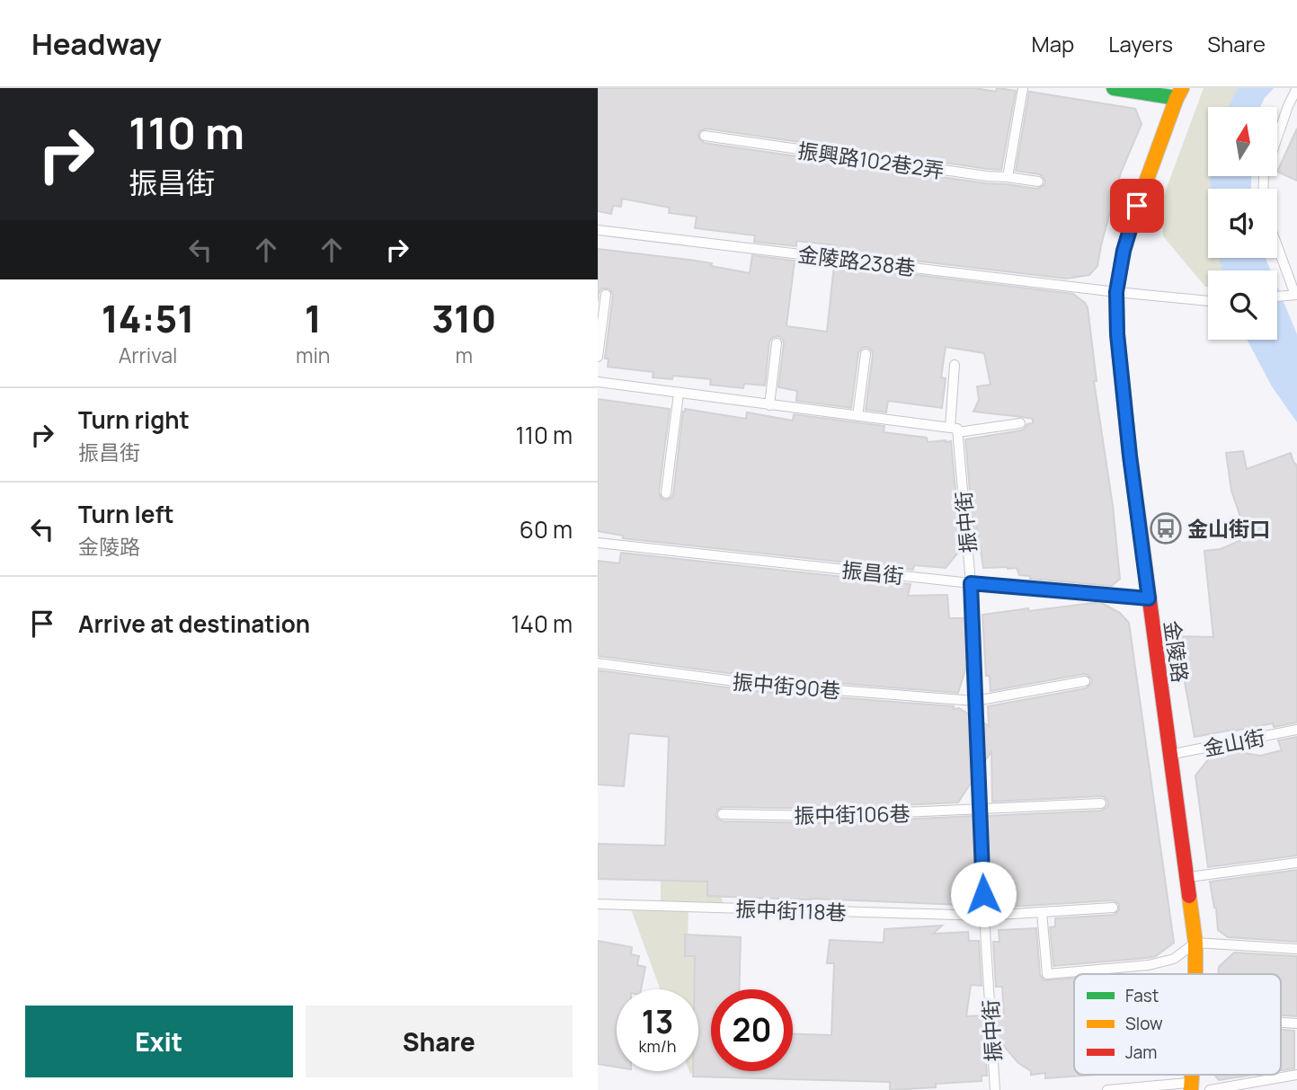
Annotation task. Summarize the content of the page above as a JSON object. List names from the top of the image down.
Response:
{
  "streets": {
    "main road": ["金陵路"],
    "lane": [
      "振興路102巷2弄",
      "金陵路238巷",
      "振中街",
      "振昌街",
      "振中街90巷",
      "金山街",
      "振中街106巷",
      "振中街118巷"
    ]
  },
  "crossings": [
    ["金陵路238巷", "金陵路"],
    ["振中街", "振昌街"],
    ["振中街", "振中街90巷"],
    ["振中街", "振中街106巷"],
    ["振中街", "振中街118巷"],
    ["振昌街", "金陵路"],
    ["金陵路", "金山街"]
  ],
  "places": {
    "bus stop": ["金山街口"]
  },
  "legend": ["Fast", "Slow", "Jam"],
  "north": "top",
  "page": {
    "header": "Headway",
    "nav": ["Map", "Layers", "Share"],
    "turn": ["110 m", "振昌街"],
    "eta": [
      "14:51",
      "Arrival",
      "1",
      "min",
      "310",
      "m"
    ],
    "list": [
      {
        "name": "Turn right",
        "note": "振昌街",
        "value": "110 m"
      },
      {
        "name": "Turn left",
        "note": "金陵路",
        "value": "60 m"
      },
      {
        "name": "Arrive at destination",
        "value": "140 m"
      }
    ],
    "speed": "13 km/h",
    "limit": "20",
    "buttons": ["Exit", "Share"]
  }
}
